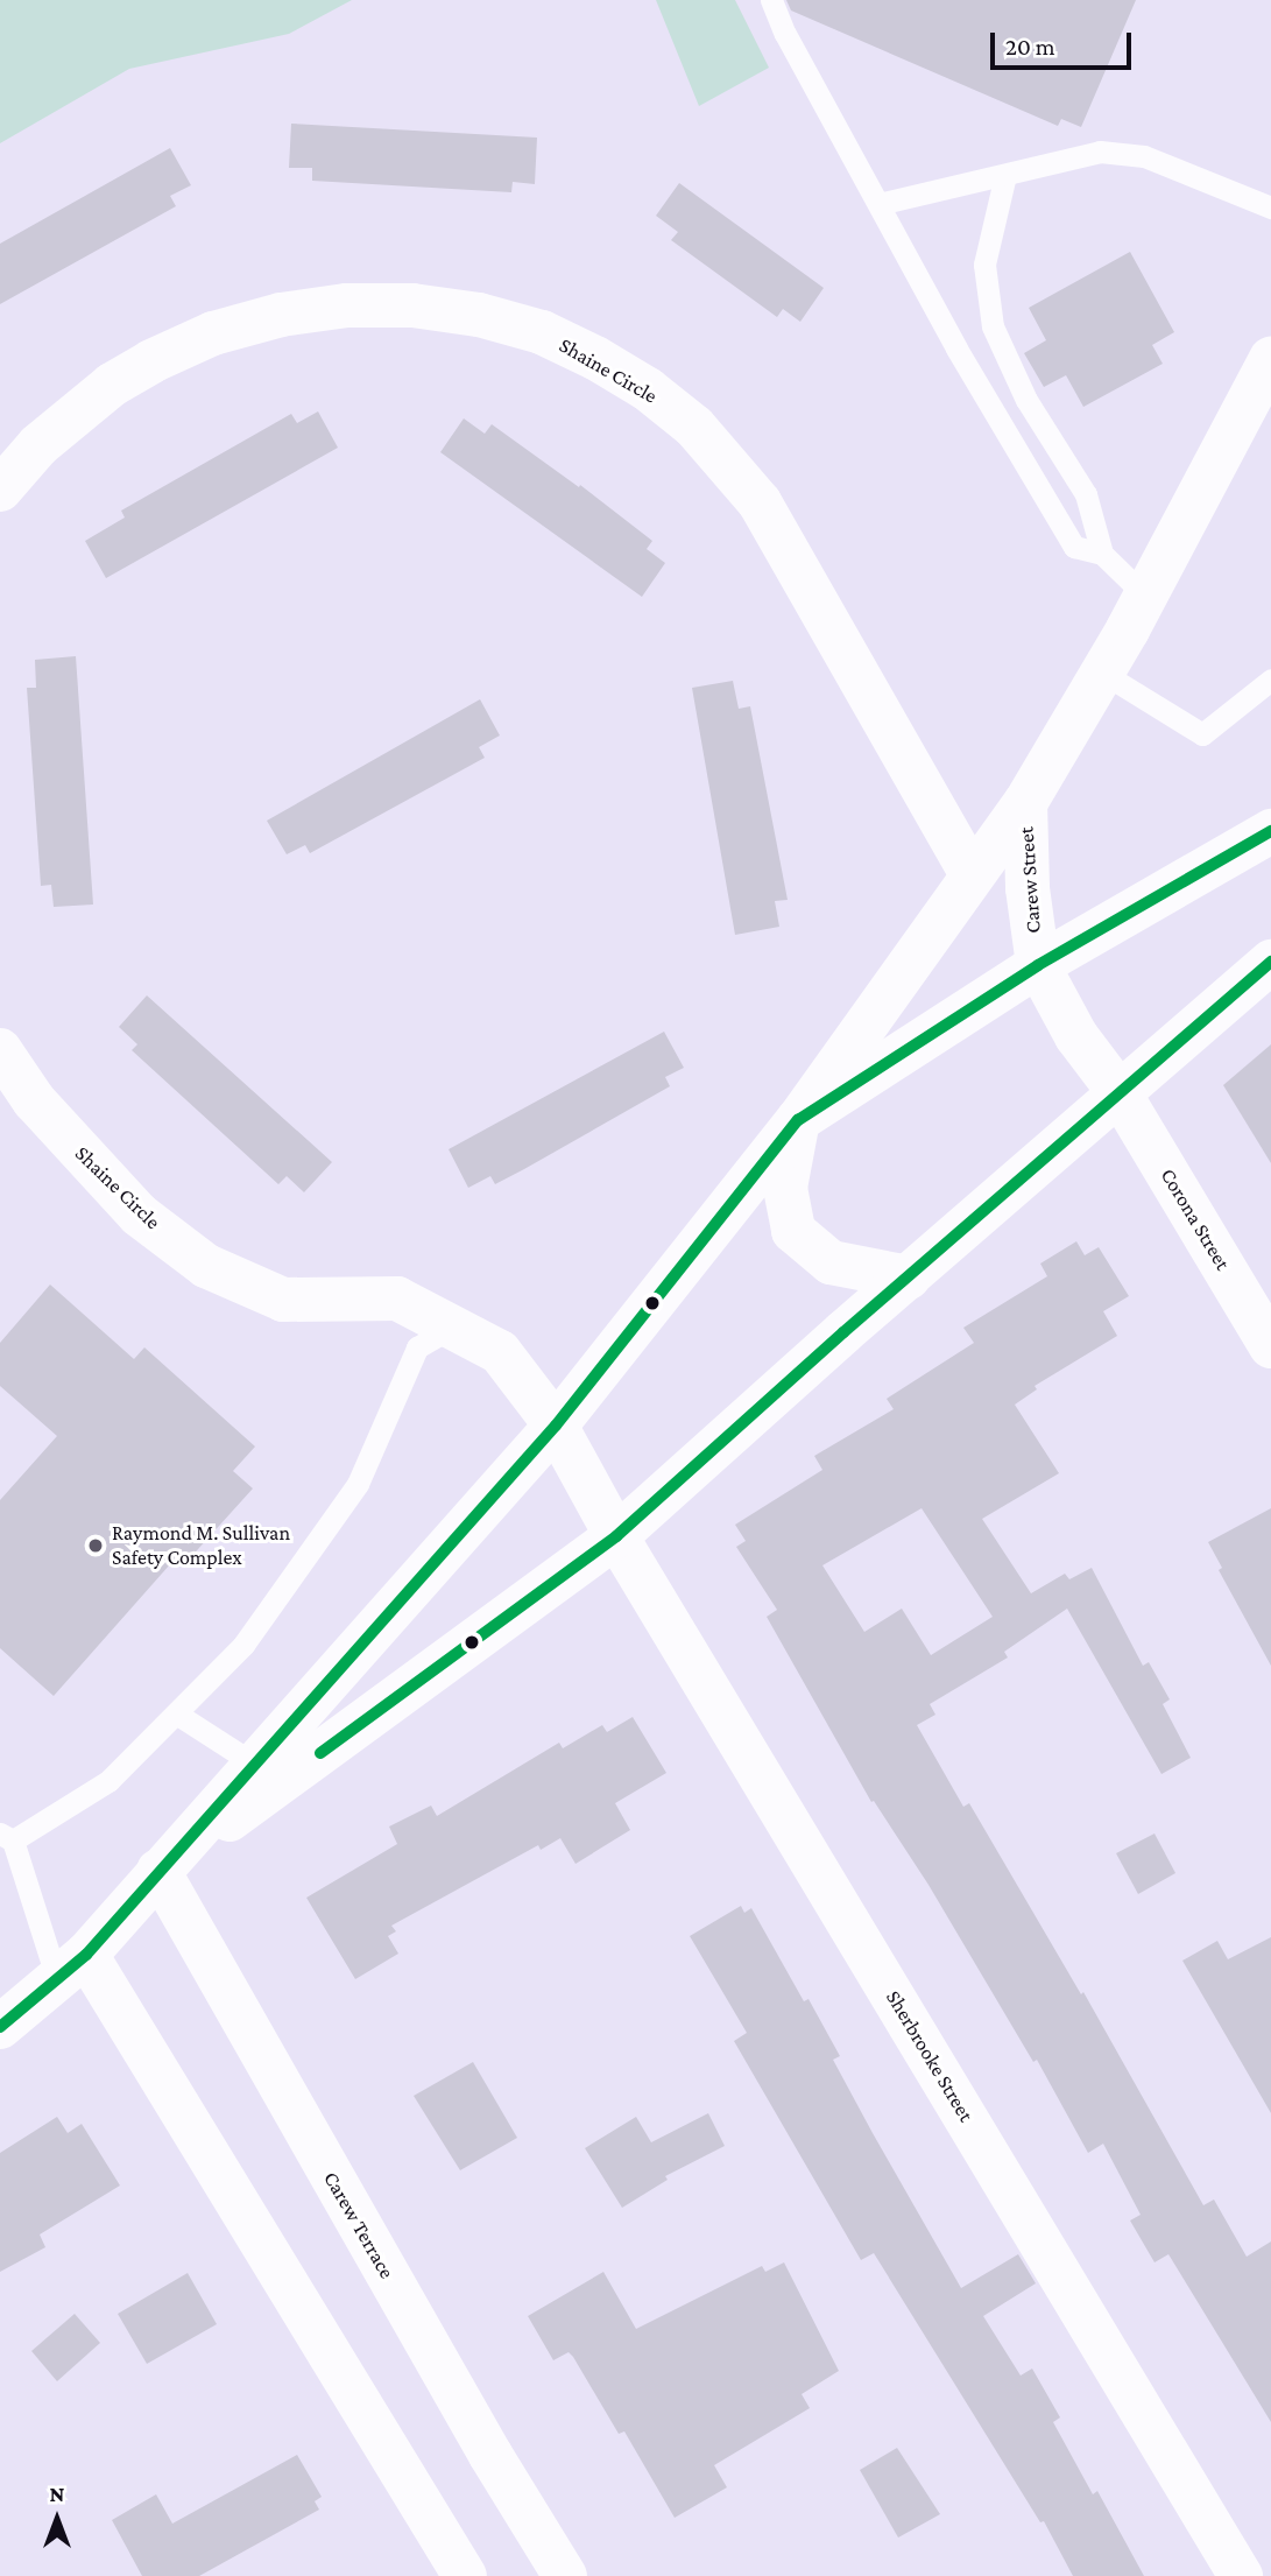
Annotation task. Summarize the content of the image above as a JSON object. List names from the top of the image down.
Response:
{
  "streets": {
    "street": [
      "Shaine Circle",
      "Carew Street",
      "Corona Street",
      "Sherbrooke Street",
      "Carew Terrace"
    ]
  },
  "crossings": [
    ["Shaine Circle", "Carew Street"],
    ["Carew Street", "Corona Street"],
    ["Carew Street", "Sherbrooke Street"],
    ["Carew Street", "Carew Terrace"]
  ],
  "places": ["Raymond M. Sullivan Safety Complex"],
  "scale_bar": "20 m",
  "north": "top"
}
